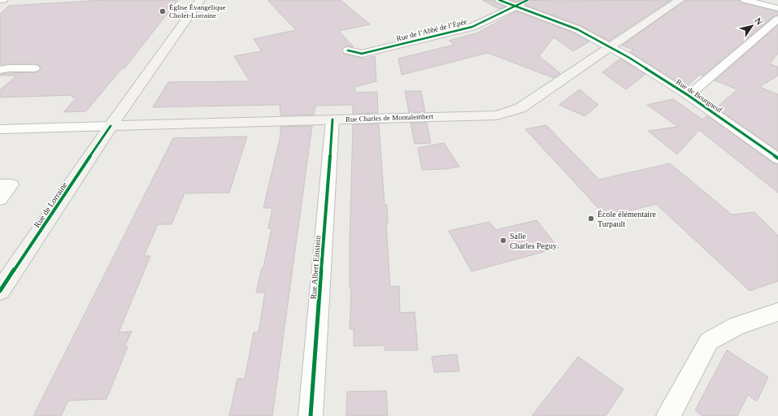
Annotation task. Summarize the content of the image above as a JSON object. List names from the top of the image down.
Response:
{
  "streets": {
    "main road": ["Rue Charles de Montalembert", "Rue de Lorraine"],
    "street": ["Rue de l’Abbé de l’Épée", "Rue de Bourgneuf", "Rue Albert Einstein"]
  },
  "crossings": [
    ["Rue de l’Abbé de l’Épée", "Rue de Bourgneuf"],
    ["Rue de Bourgneuf", "Rue Charles de Montalembert"],
    ["Rue Charles de Montalembert", "Rue de Lorraine"],
    ["Rue Charles de Montalembert", "Rue Albert Einstein"]
  ],
  "places": ["Église Évangélique Cholet-Lorraine", "École élémentaire Turpault", "Salle Charles Peguy"],
  "north": "top right"
}
